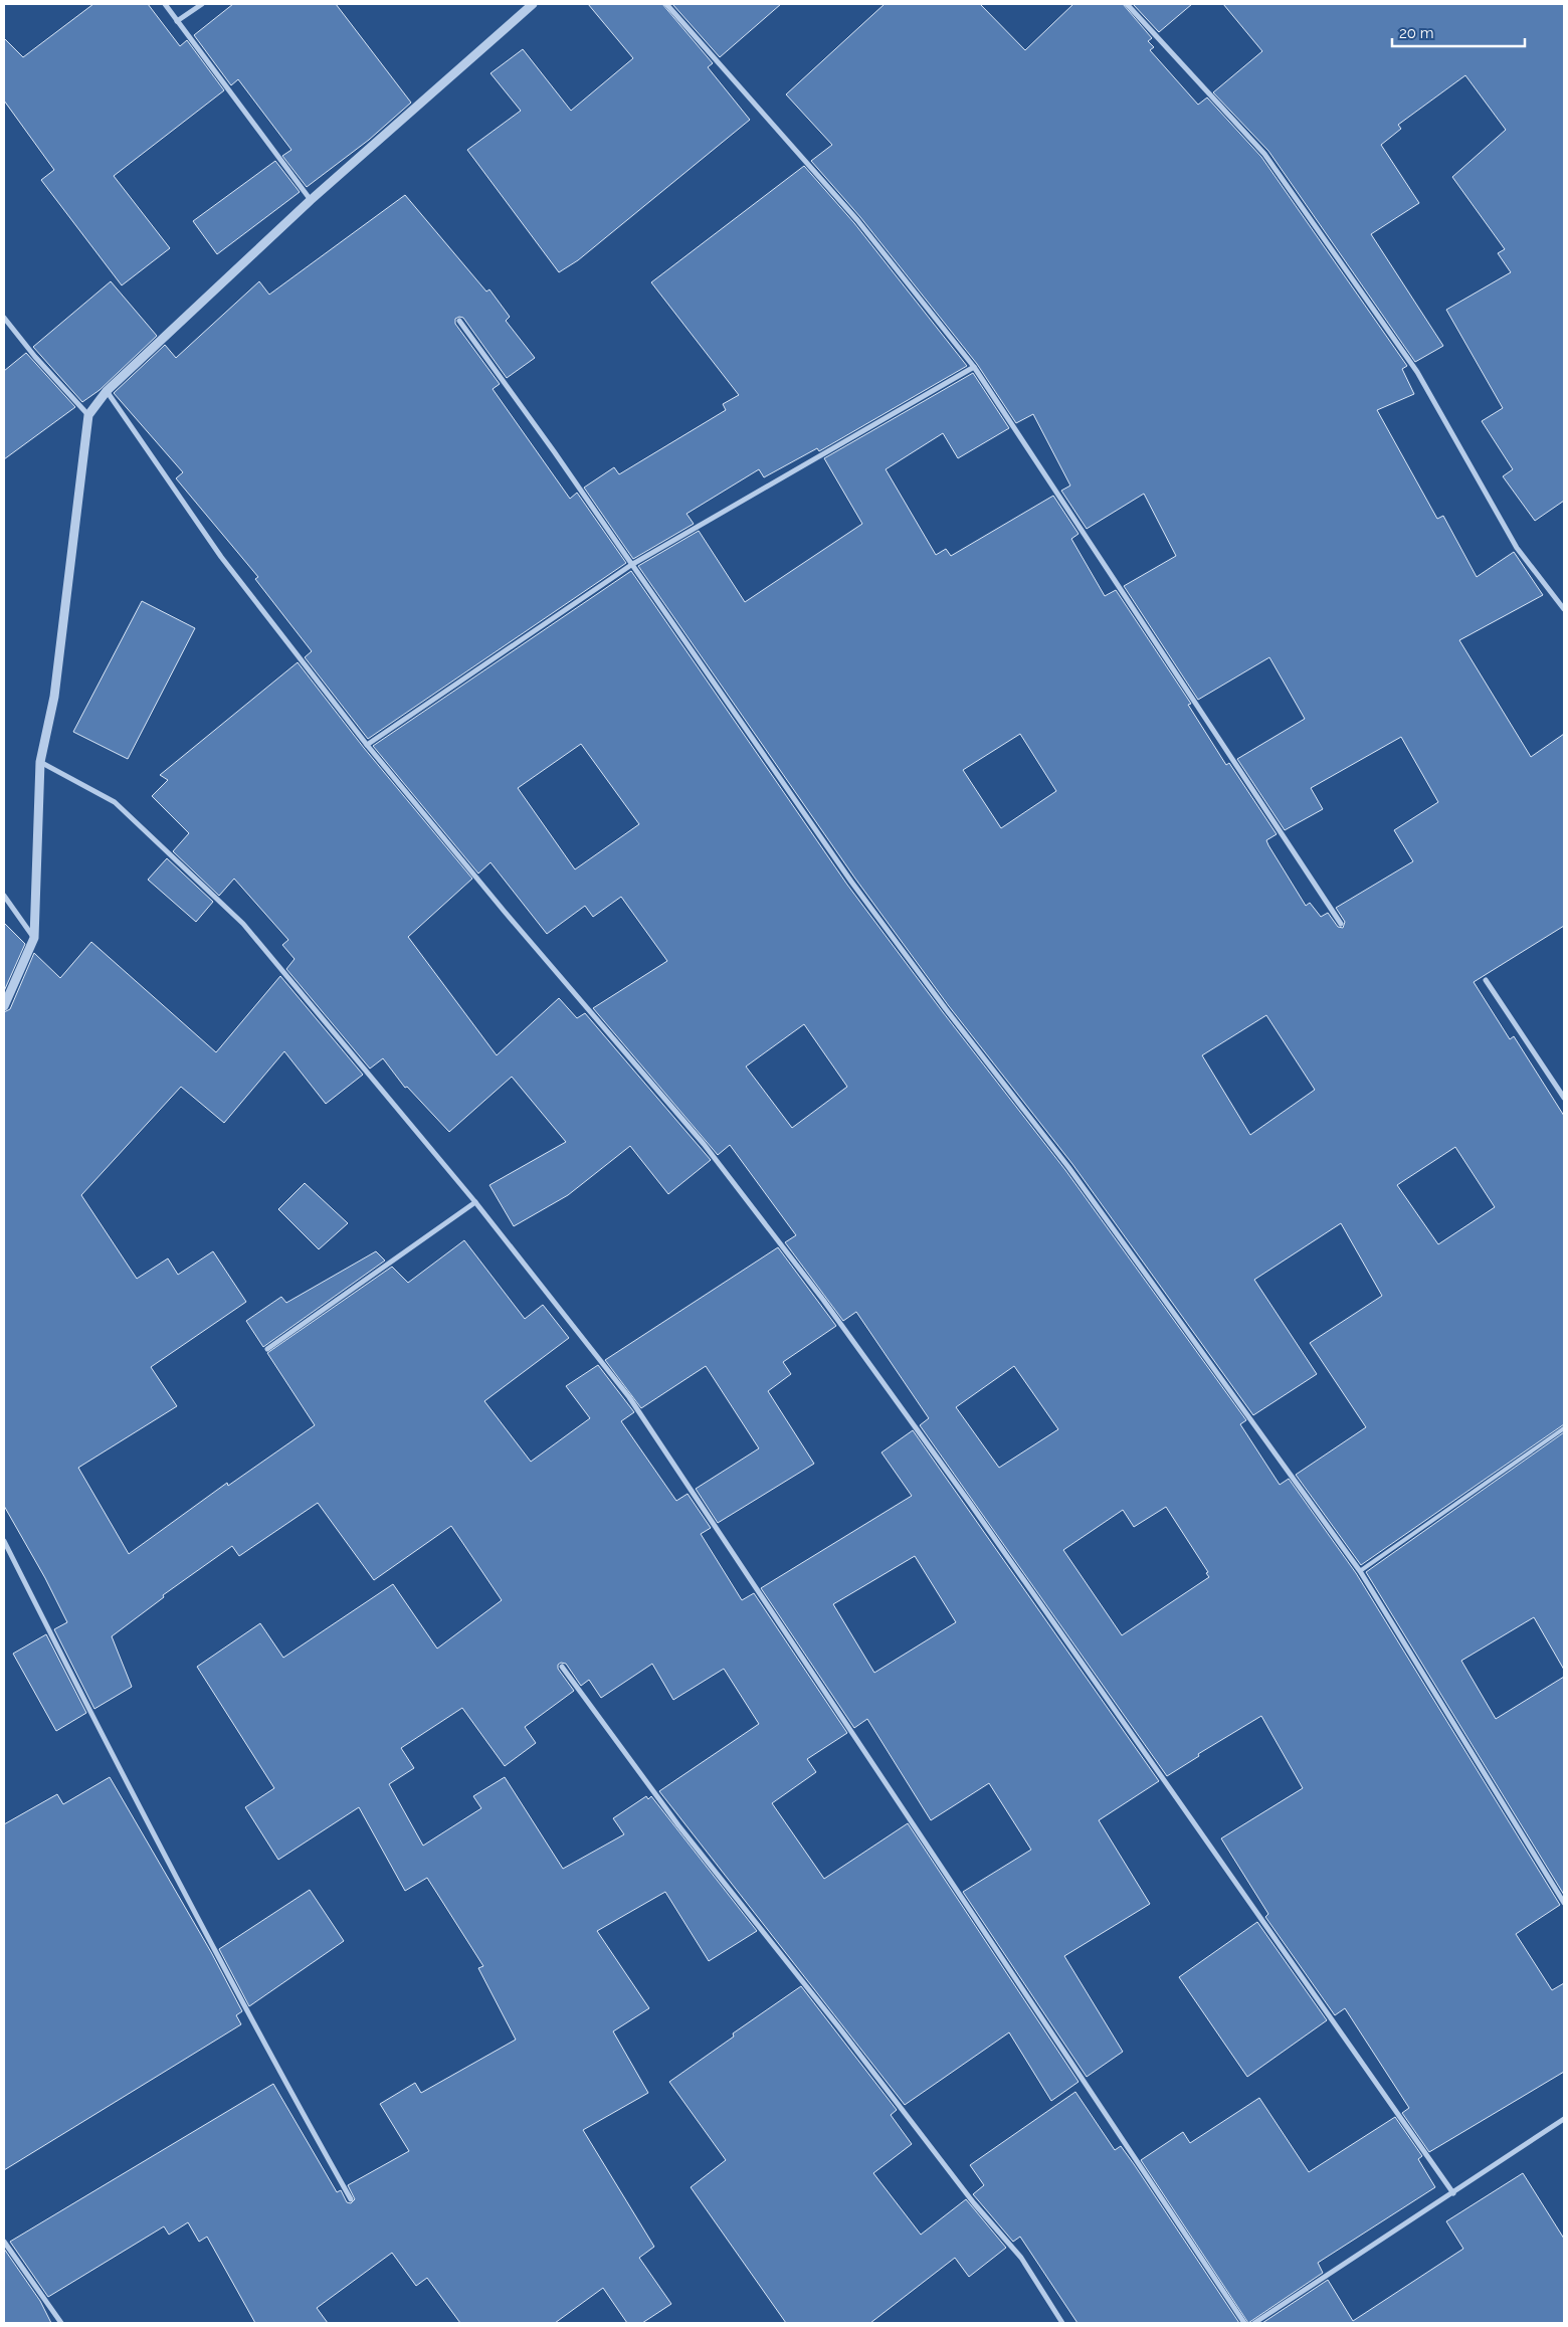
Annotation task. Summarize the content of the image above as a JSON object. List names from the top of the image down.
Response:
{
  "scale_bar": "20 m"
}
